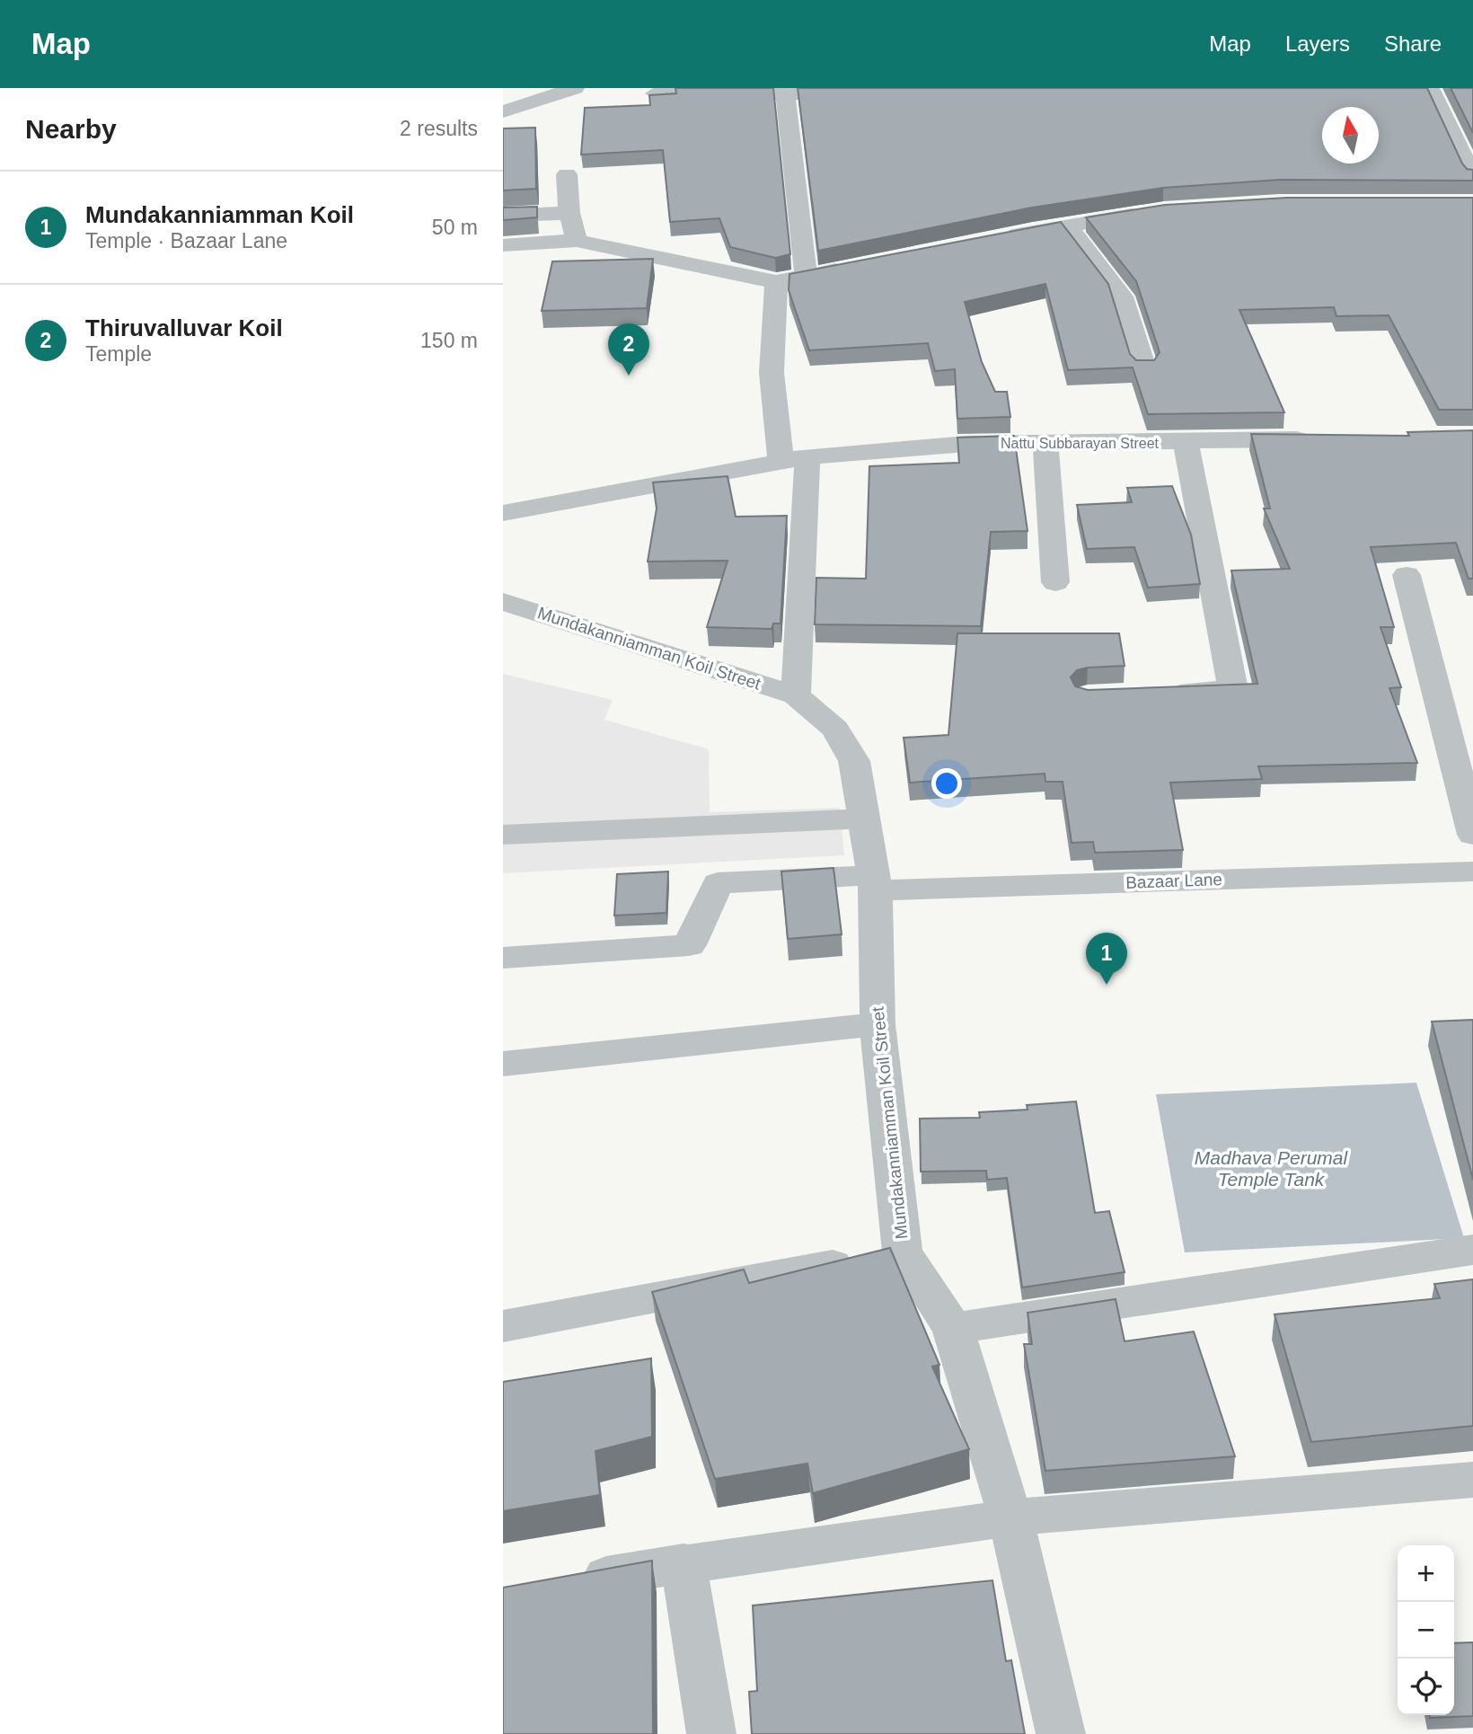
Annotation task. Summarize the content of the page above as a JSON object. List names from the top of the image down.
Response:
{
  "streets": {
    "street": ["Nattu Subbarayan Street", "Mundakanniamman Koil Street", "Bazaar Lane"]
  },
  "crossings": [
    ["Mundakanniamman Koil Street", "Bazaar Lane"]
  ],
  "water": ["Madhava Perumal Temple Tank"],
  "north": "top",
  "page": {
    "header": "Map",
    "nav": ["Map", "Layers", "Share"],
    "heading": ["Nearby", "2 results"],
    "list": [
      {
        "mark": "1",
        "name": "Mundakanniamman Koil",
        "note": "Temple · Bazaar Lane",
        "value": "50 m"
      },
      {
        "mark": "2",
        "name": "Thiruvalluvar Koil",
        "note": "Temple",
        "value": "150 m"
      }
    ],
    "pins": ["2", "1"],
    "map_buttons": ["+", "−"]
  }
}
